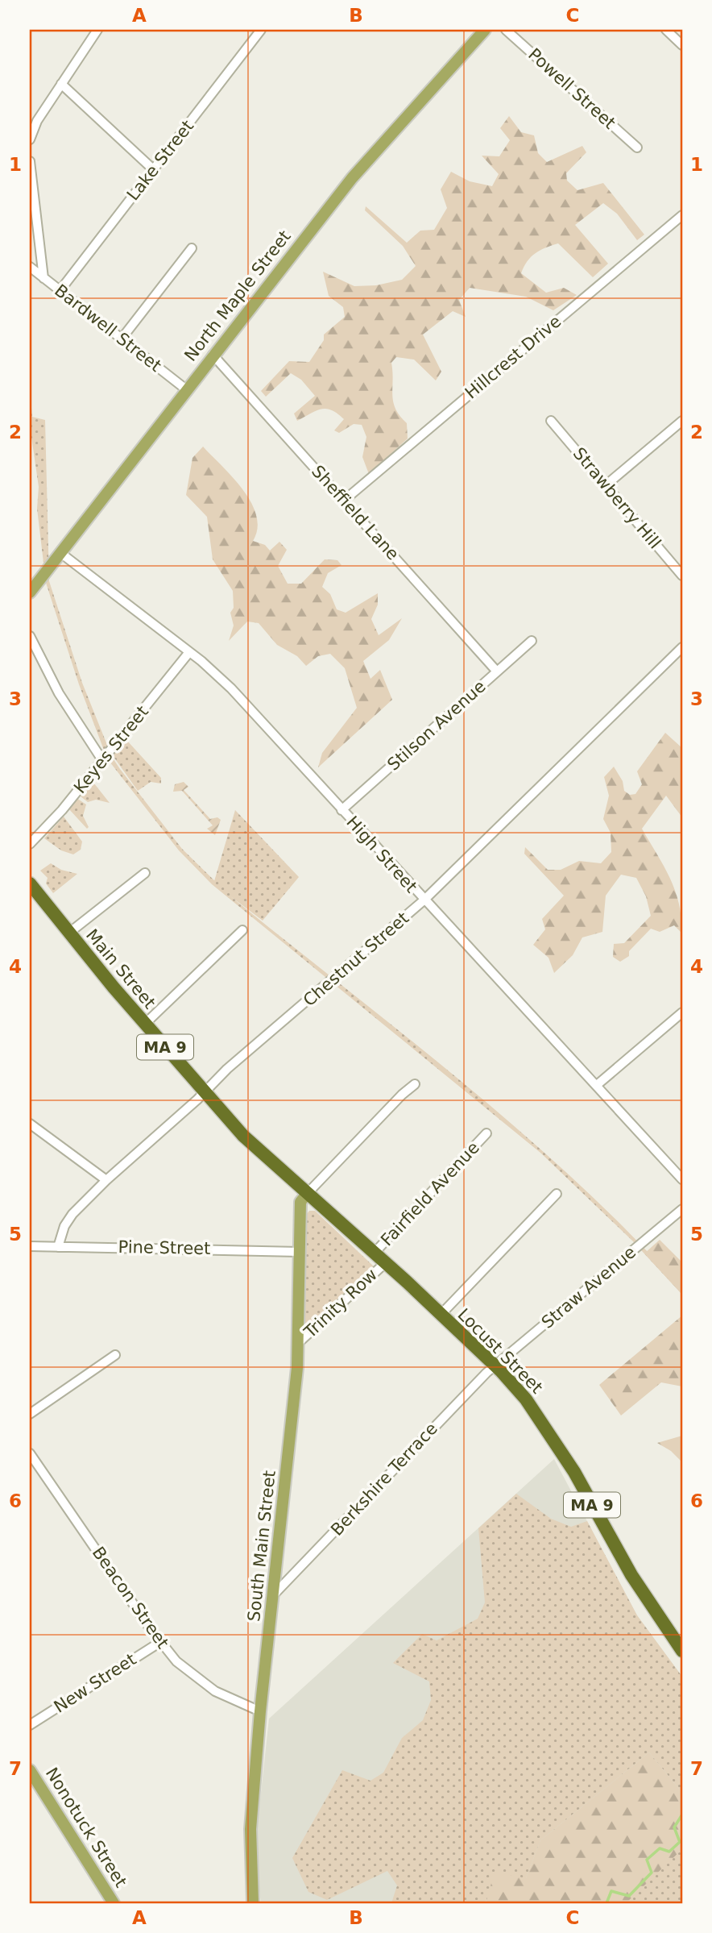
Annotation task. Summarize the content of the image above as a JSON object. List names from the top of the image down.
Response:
{
  "streets": {
    "highway": ["Main Street", "MA 9", "Locust Street"],
    "main road": ["North Maple Street", "South Main Street", "Nonotuck Street"],
    "street": [
      "Powell Street",
      "Lake Street",
      "Bardwell Street",
      "Hillcrest Drive",
      "Strawberry Hill",
      "Sheffield Lane",
      "Stilson Avenue",
      "Keyes Street",
      "High Street",
      "Chestnut Street",
      "Fairfield Avenue",
      "Pine Street",
      "Straw Avenue",
      "Trinity Row",
      "Berkshire Terrace",
      "Beacon Street",
      "New Street"
    ]
  },
  "crossings": [
    ["Lake Street", "Bardwell Street"],
    ["North Maple Street", "Bardwell Street"],
    ["North Maple Street", "Sheffield Lane"],
    ["North Maple Street", "High Street"],
    ["Hillcrest Drive", "Sheffield Lane"],
    ["Sheffield Lane", "Stilson Avenue"],
    ["Stilson Avenue", "High Street"],
    ["Keyes Street", "High Street"],
    ["High Street", "Chestnut Street"],
    ["Chestnut Street", "Main Street"],
    ["Chestnut Street", "Pine Street"],
    ["Main Street", "Locust Street"],
    ["Main Street", "South Main Street"],
    ["Fairfield Avenue", "Locust Street"],
    ["Pine Street", "South Main Street"],
    ["Straw Avenue", "Locust Street"],
    ["Straw Avenue", "Berkshire Terrace"],
    ["Trinity Row", "Locust Street"],
    ["Trinity Row", "South Main Street"],
    ["Locust Street", "Berkshire Terrace"],
    ["Locust Street", "South Main Street"],
    ["Berkshire Terrace", "South Main Street"],
    ["South Main Street", "Beacon Street"],
    ["Beacon Street", "New Street"]
  ],
  "grid": {
    "columns": ["A", "B", "C"],
    "rows": [
      "1",
      "2",
      "3",
      "4",
      "5",
      "6",
      "7"
    ]
  }
}
